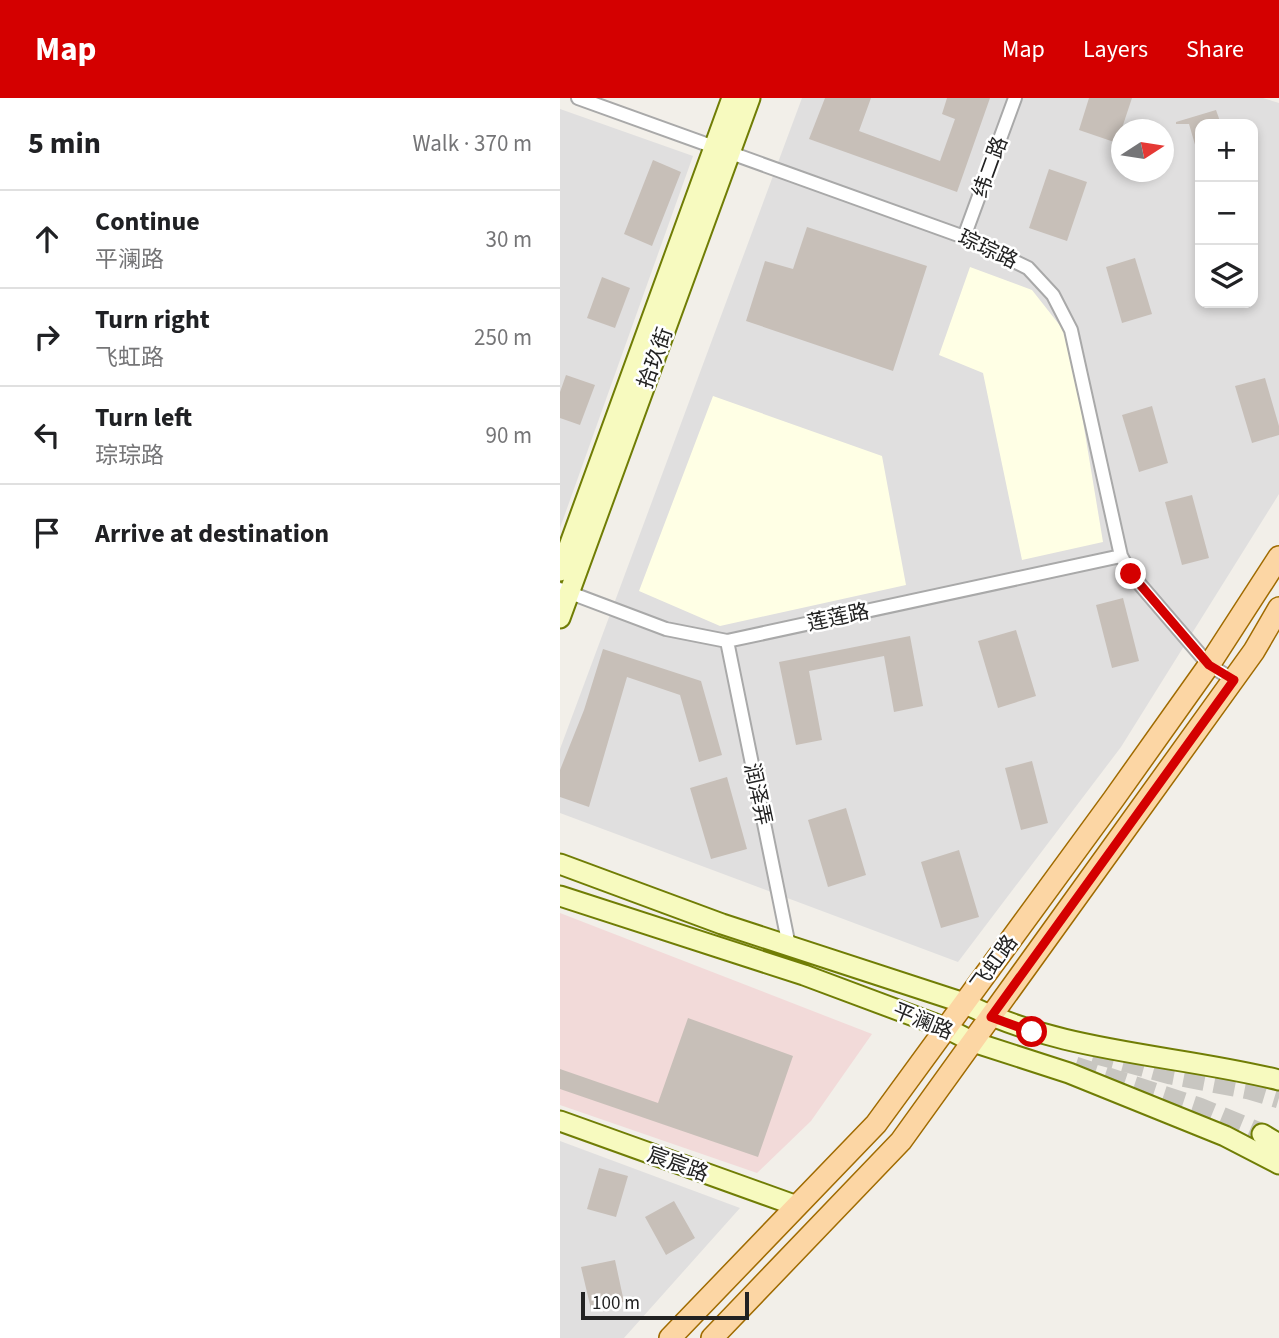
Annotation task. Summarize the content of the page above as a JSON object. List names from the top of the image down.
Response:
{
  "streets": {
    "main road": [
      "拾玖街",
      "飞虹路",
      "平澜路",
      "宸宸路"
    ],
    "street": [
      "纬二路",
      "琮琮路",
      "莲莲路",
      "润泽弄"
    ]
  },
  "crossings": [
    ["纬二路", "琮琮路"],
    ["琮琮路", "拾玖街"],
    ["琮琮路", "莲莲路"],
    ["琮琮路", "飞虹路"],
    ["拾玖街", "莲莲路"],
    ["莲莲路", "润泽弄"],
    ["润泽弄", "平澜路"],
    ["飞虹路", "平澜路"],
    ["飞虹路", "宸宸路"]
  ],
  "scale_bar": "100 m",
  "north": "right",
  "page": {
    "header": "Map",
    "nav": ["Map", "Layers", "Share"],
    "heading": ["5 min", "Walk · 370 m"],
    "map_buttons": ["+", "−"],
    "list": [
      ["Continue", "平澜路", "30 m"],
      ["Turn right", "飞虹路", "250 m"],
      ["Turn left", "琮琮路", "90 m"],
      "Arrive at destination"
    ],
    "scale": "100 m"
  }
}
